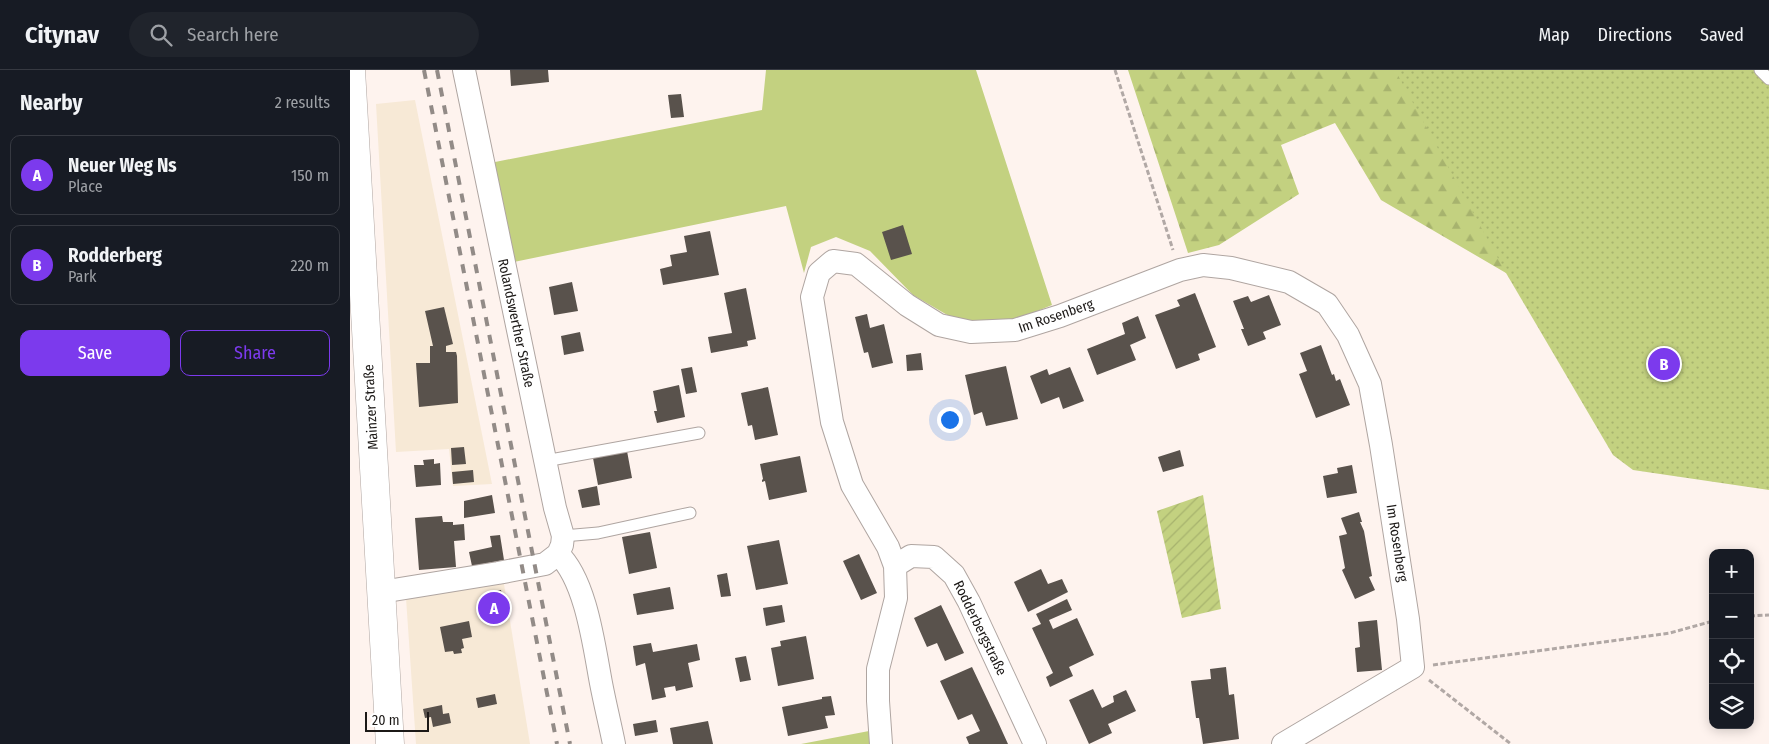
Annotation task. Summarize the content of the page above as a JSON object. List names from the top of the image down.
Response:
{
  "streets": {
    "main road": ["Mainzer Straße"],
    "street": ["Im Rosenberg", "Rolandswerther Straße", "Rodderbergstraße"]
  },
  "crossings": [
    ["Im Rosenberg", "Rodderbergstraße"]
  ],
  "scale_bar": "20 m",
  "page": {
    "header": "Citynav",
    "search": "Search here",
    "nav": ["Map", "Directions", "Saved"],
    "heading": ["Nearby", "2 results"],
    "list": [
      {
        "mark": "A",
        "name": "Neuer Weg Ns",
        "note": "Place",
        "value": "150 m"
      },
      {
        "mark": "B",
        "name": "Rodderberg",
        "note": "Park",
        "value": "220 m"
      }
    ],
    "buttons": ["Save", "Share"],
    "pins": ["B", "A"],
    "map_buttons": ["+", "−"],
    "scale": "20 m"
  }
}
